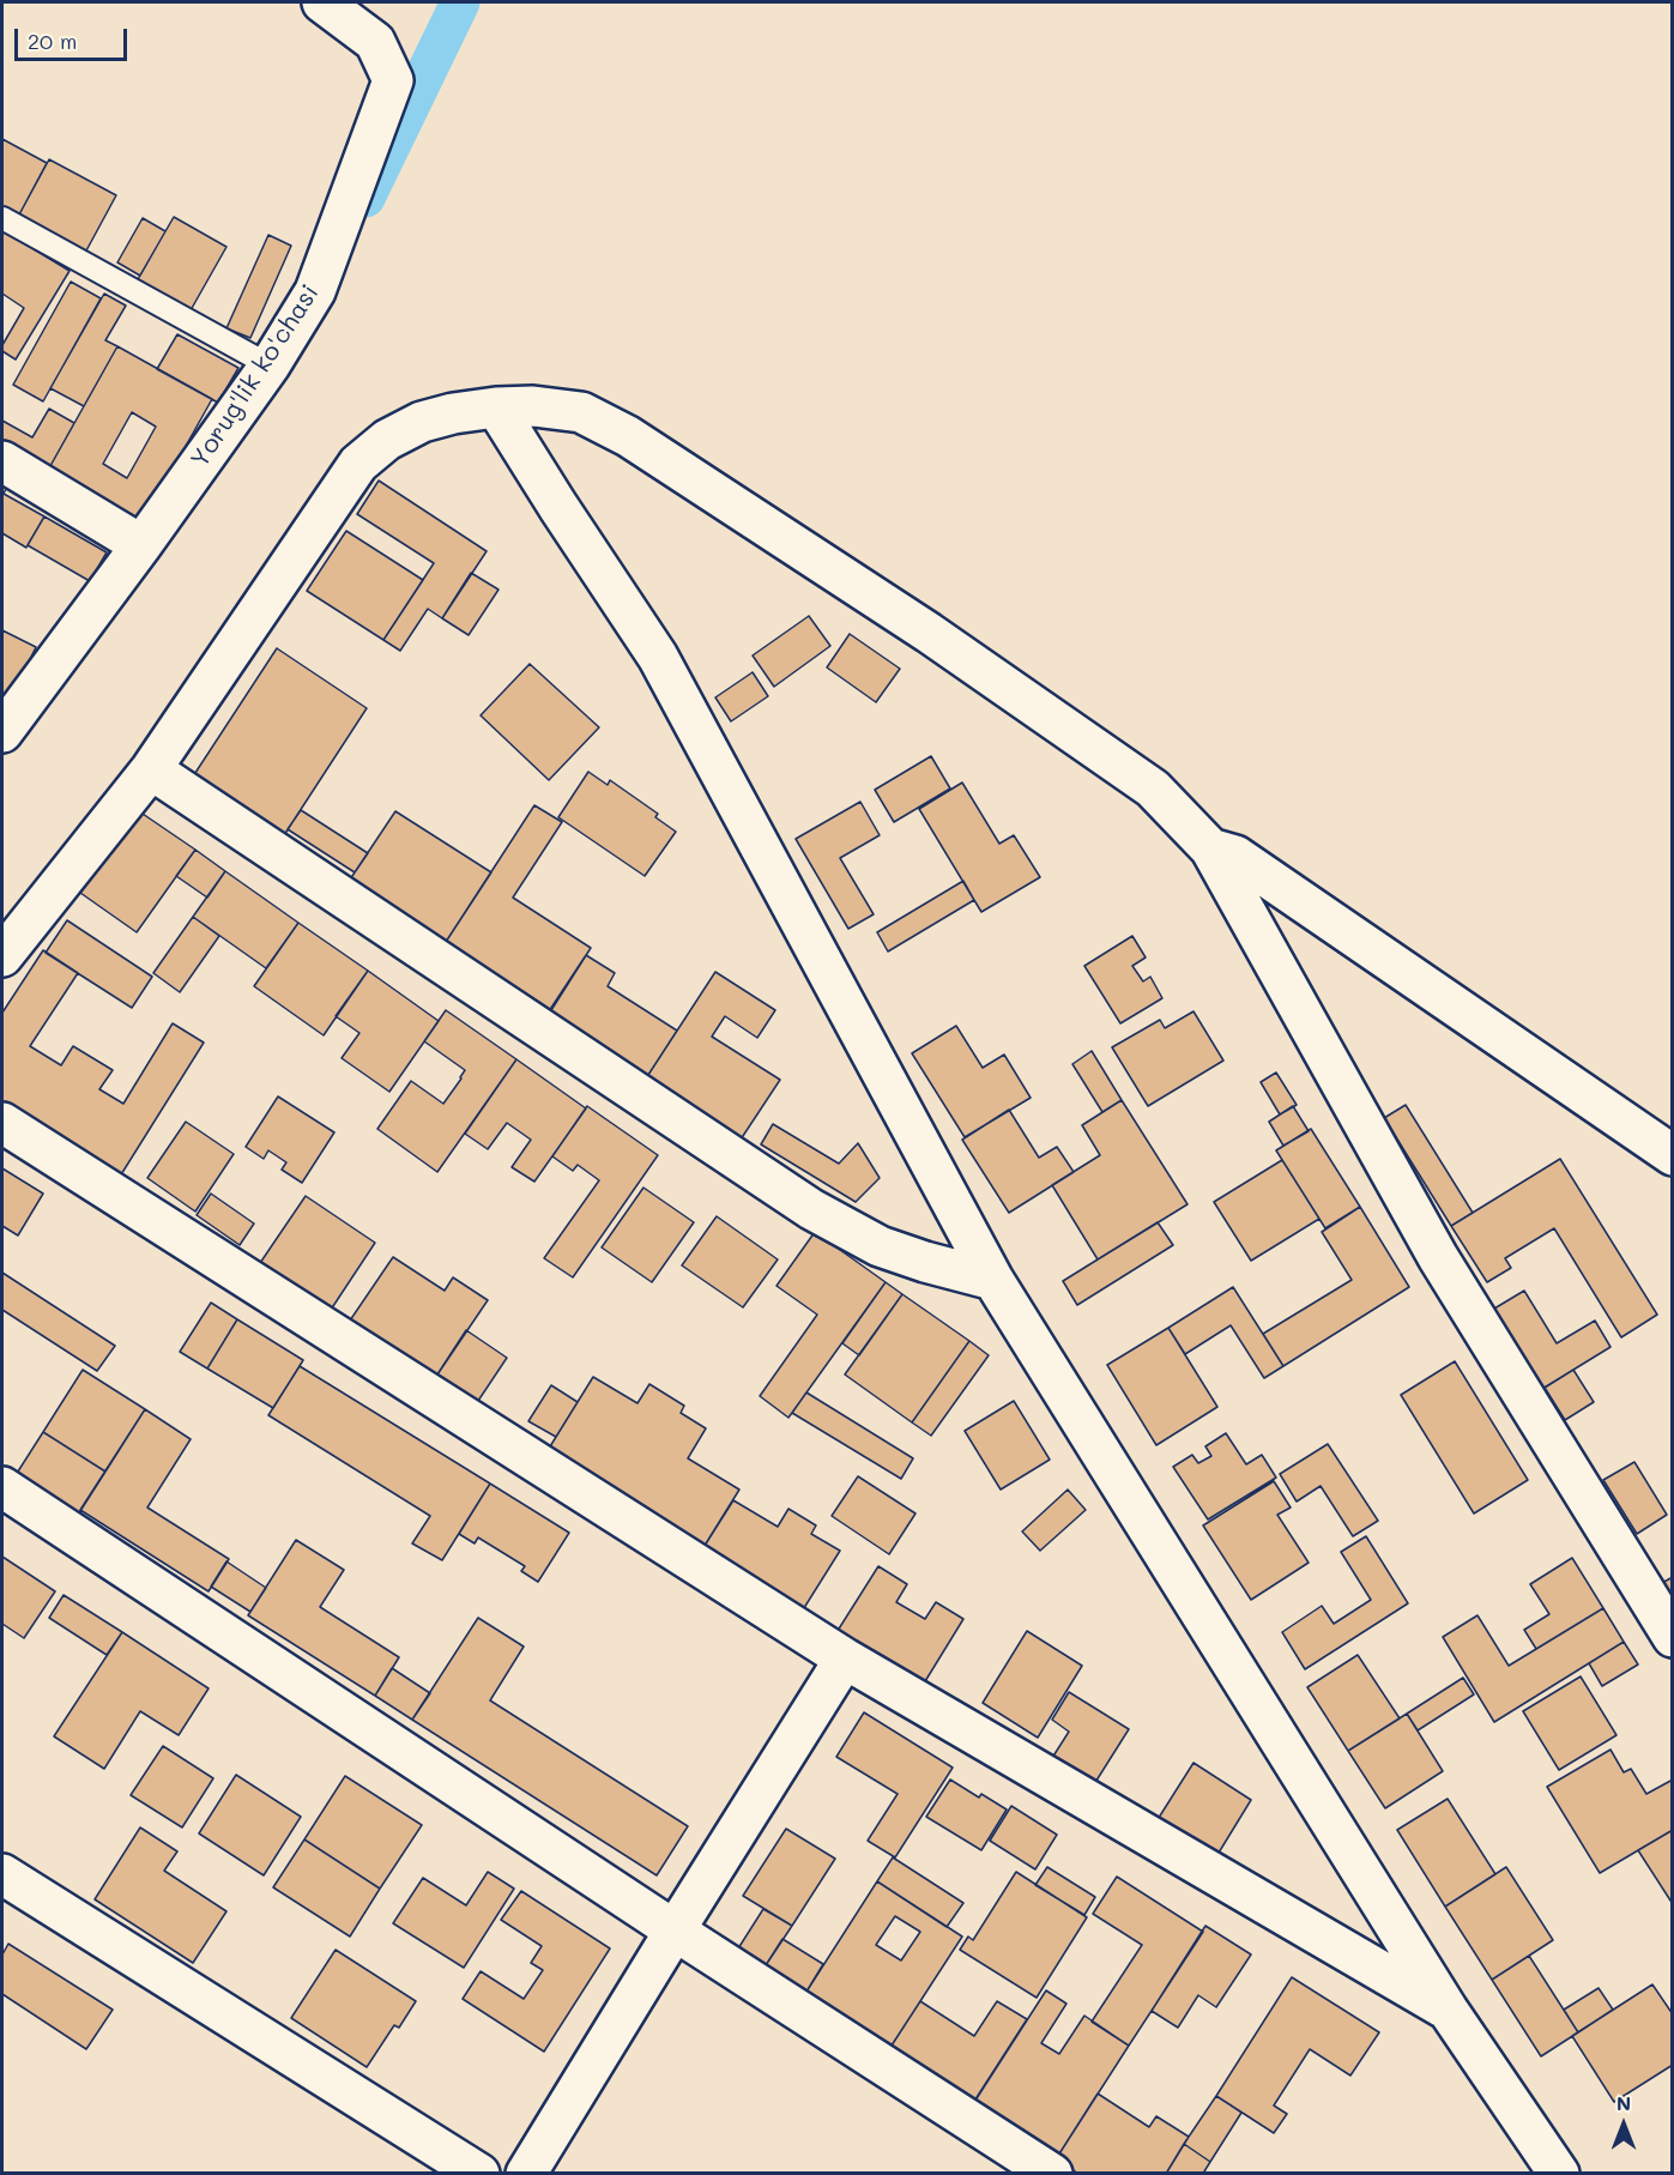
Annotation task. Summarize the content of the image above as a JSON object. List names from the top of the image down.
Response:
{
  "streets": {
    "street": ["Yorug'lik ko'chasi"]
  },
  "scale_bar": "20 m",
  "north": "top"
}
